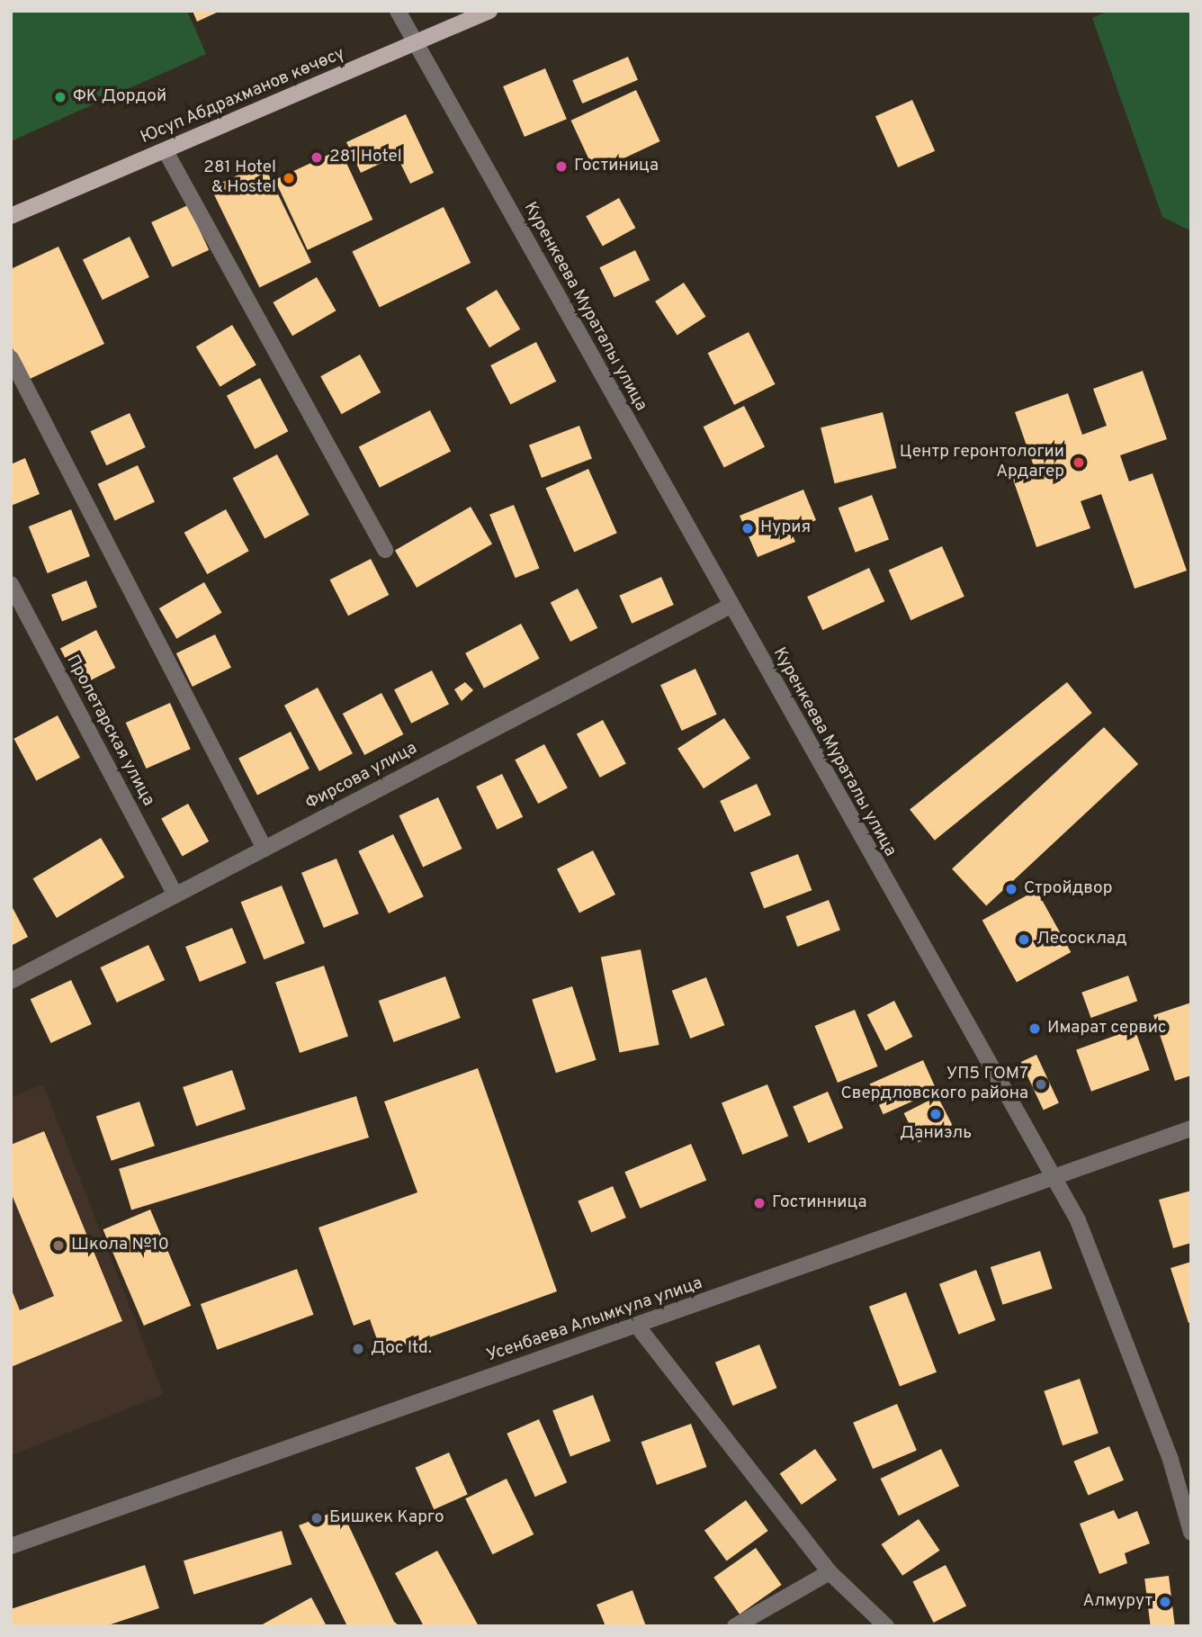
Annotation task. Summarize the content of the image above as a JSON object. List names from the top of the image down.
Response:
{
  "streets": {
    "main road": ["Юсуп Абдрахманов көчөсү"],
    "street": [
      "Куренкеева Мураталы улица",
      "Пролетарская улица",
      "Фирсова улица",
      "Усенбаева Алымкула улица"
    ]
  },
  "crossings": [
    ["Юсуп Абдрахманов көчөсү", "Куренкеева Мураталы улица"],
    ["Куренкеева Мураталы улица", "Фирсова улица"],
    ["Куренкеева Мураталы улица", "Усенбаева Алымкула улица"],
    ["Пролетарская улица", "Фирсова улица"]
  ],
  "places": [
    "ФК Дордой",
    "281 Hotel",
    "Гостиница",
    "281 Hotel & Hostel",
    "Центр геронтологии Ардагер",
    "Нурия",
    "Стройдвор",
    "Лесосклад",
    "Имарат сервис",
    "УП5 ГОМ7 Свердловского района",
    "Даниэль",
    "Гостинница",
    "Школа №10",
    "Дос ltd.",
    "Бишкек Карго",
    "Алмурут"
  ]
}
